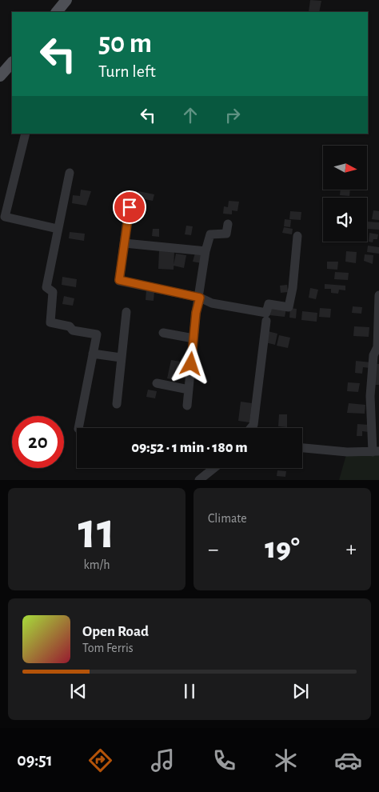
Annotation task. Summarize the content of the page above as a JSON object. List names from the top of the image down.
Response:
{
  "north": "right",
  "page": {
    "turn": ["50 m", "Turn left"],
    "limit": "20",
    "trip": "09:52 · 1 min · 180 m",
    "tile": [
      ["11", "km/h"],
      "Climate"
    ],
    "heat": ["−", "19°", "+"],
    "song": ["Open Road", "Tom Ferris"],
    "tabs": "09:51"
  }
}
